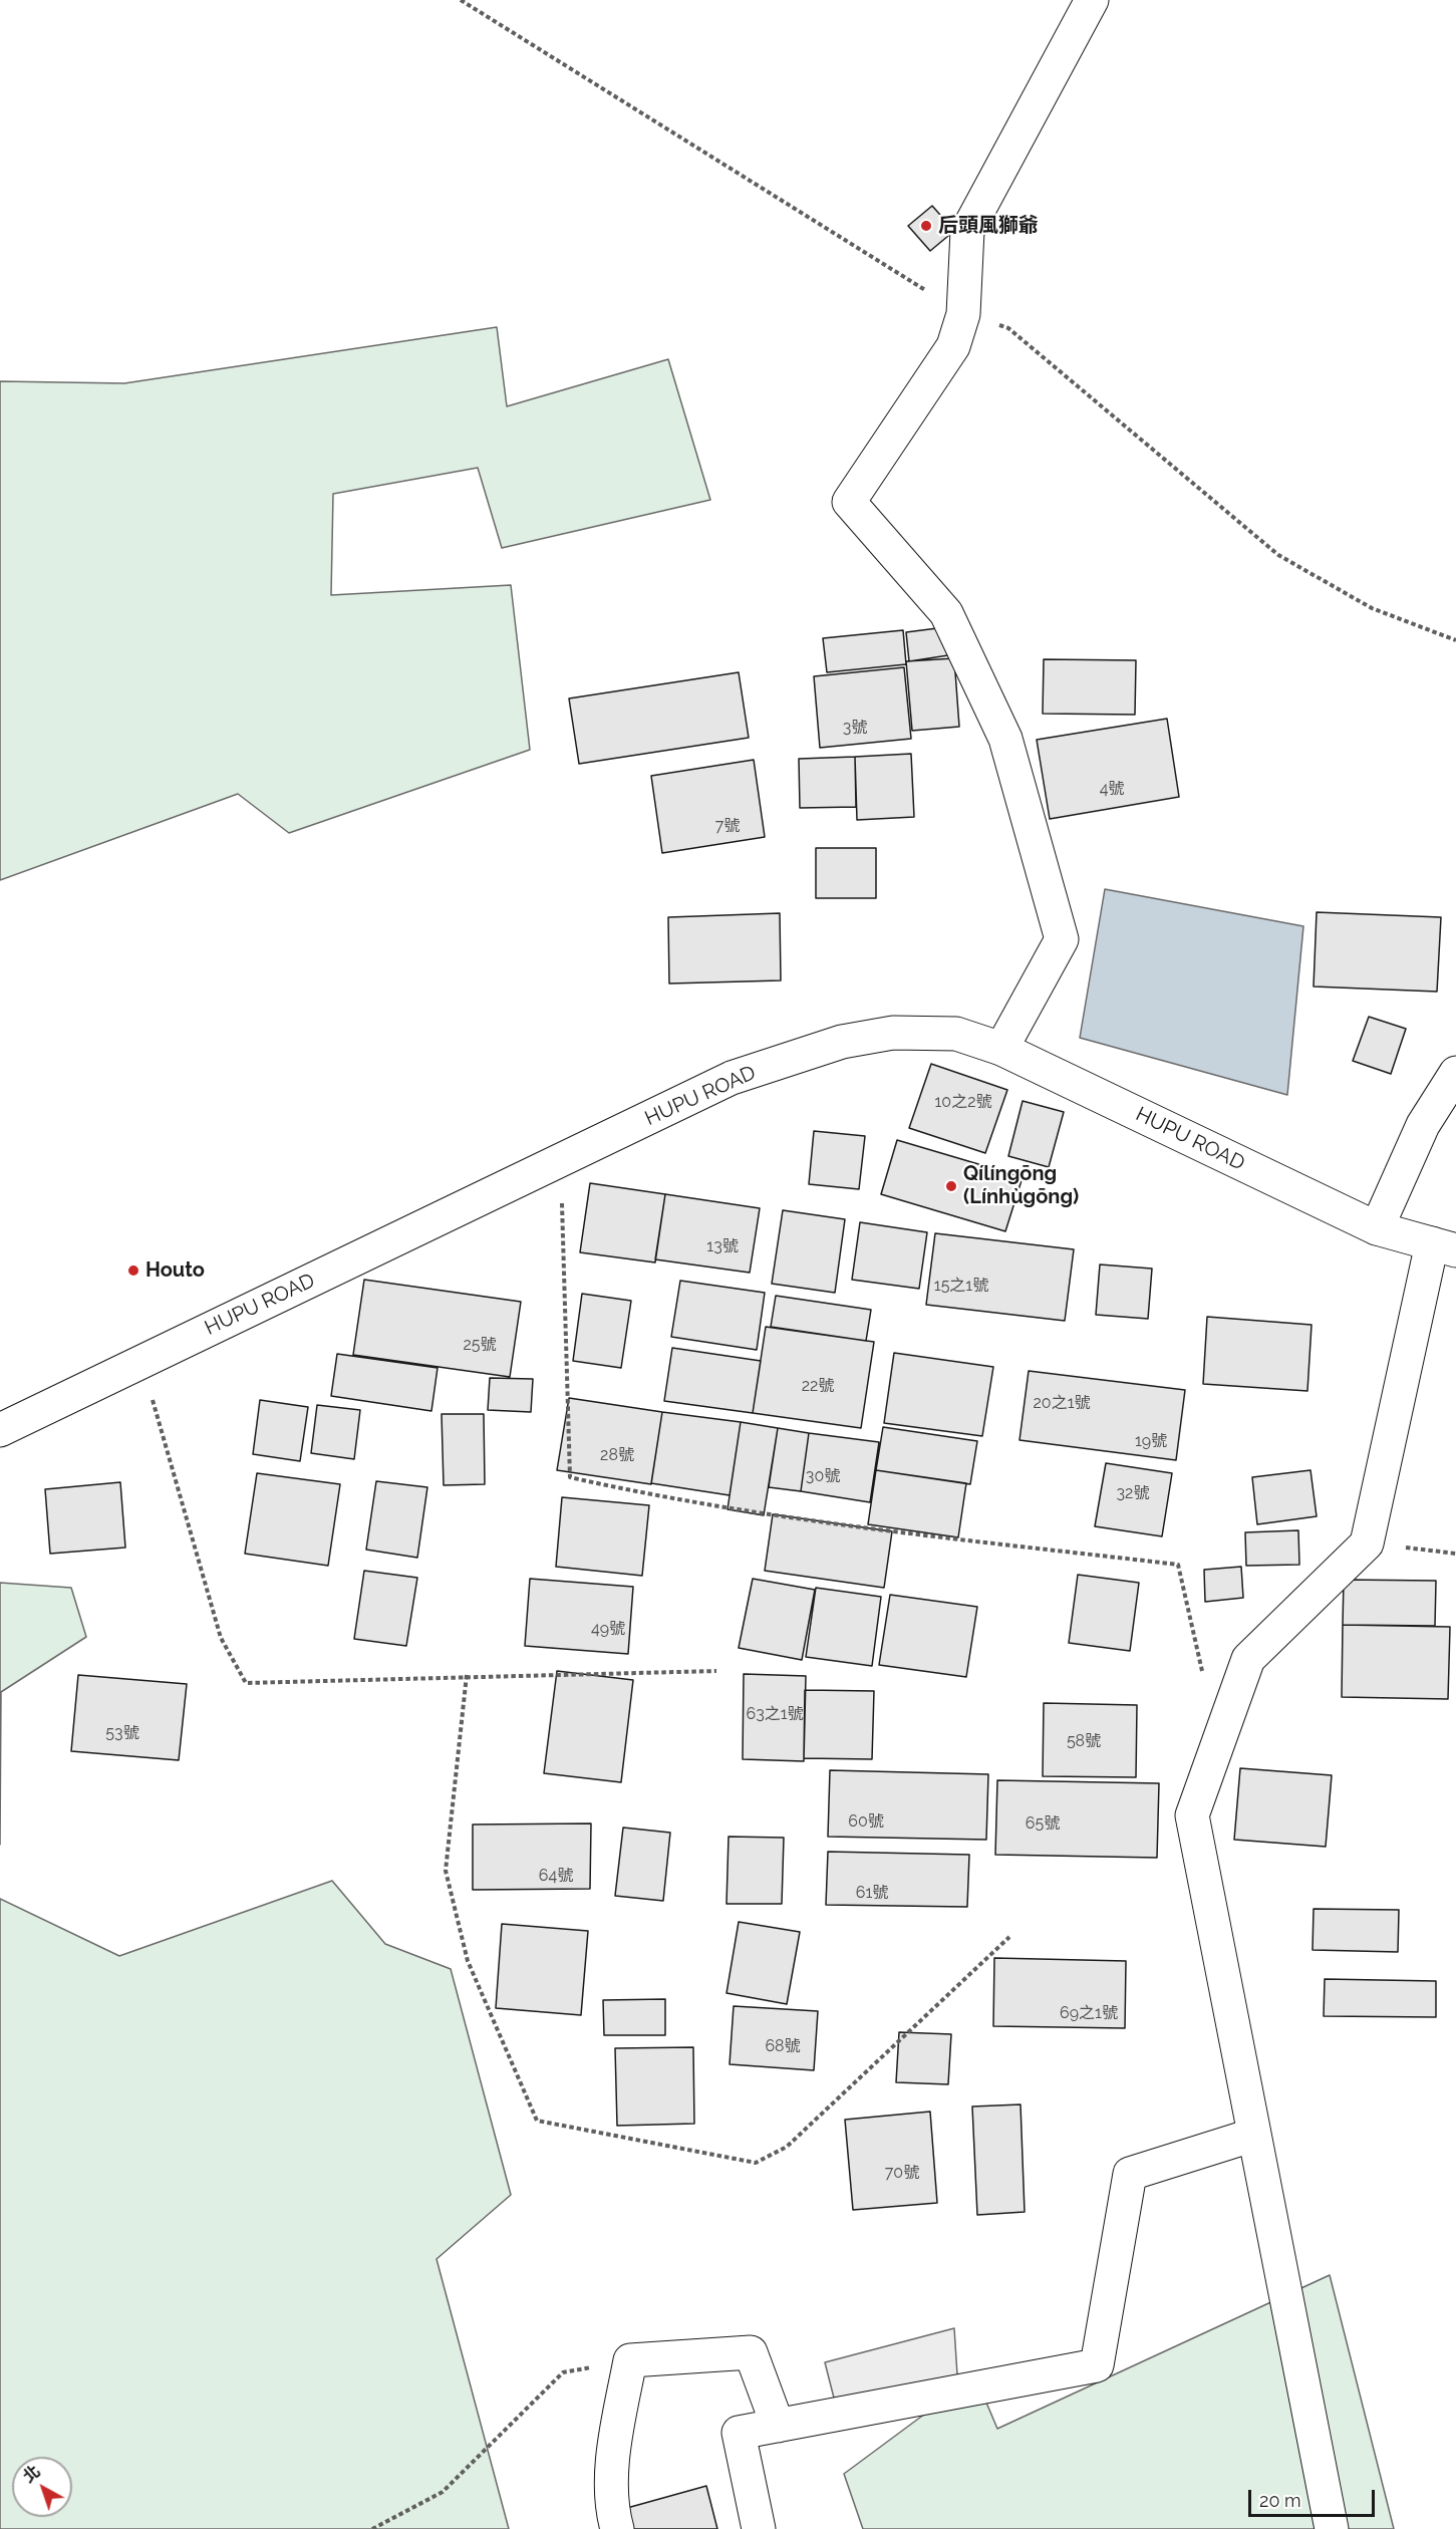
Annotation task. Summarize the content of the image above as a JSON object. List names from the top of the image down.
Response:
{
  "streets": {
    "street": ["HUPU ROAD"]
  },
  "places": ["后頭風獅爺", "Qílíngōng (Línhùgōng)", "Houto"],
  "house_numbers": [
    "3號",
    "4號",
    "7號",
    "10之2號",
    "13號",
    "15之1號",
    "25號",
    "22號",
    "20之1號",
    "19號",
    "28號",
    "30號",
    "32號",
    "49號",
    "63之1號",
    "53號",
    "58號",
    "60號",
    "65號",
    "64號",
    "61號",
    "69之1號",
    "68號",
    "70號"
  ],
  "scale_bar": "20 m",
  "north": "top left"
}
